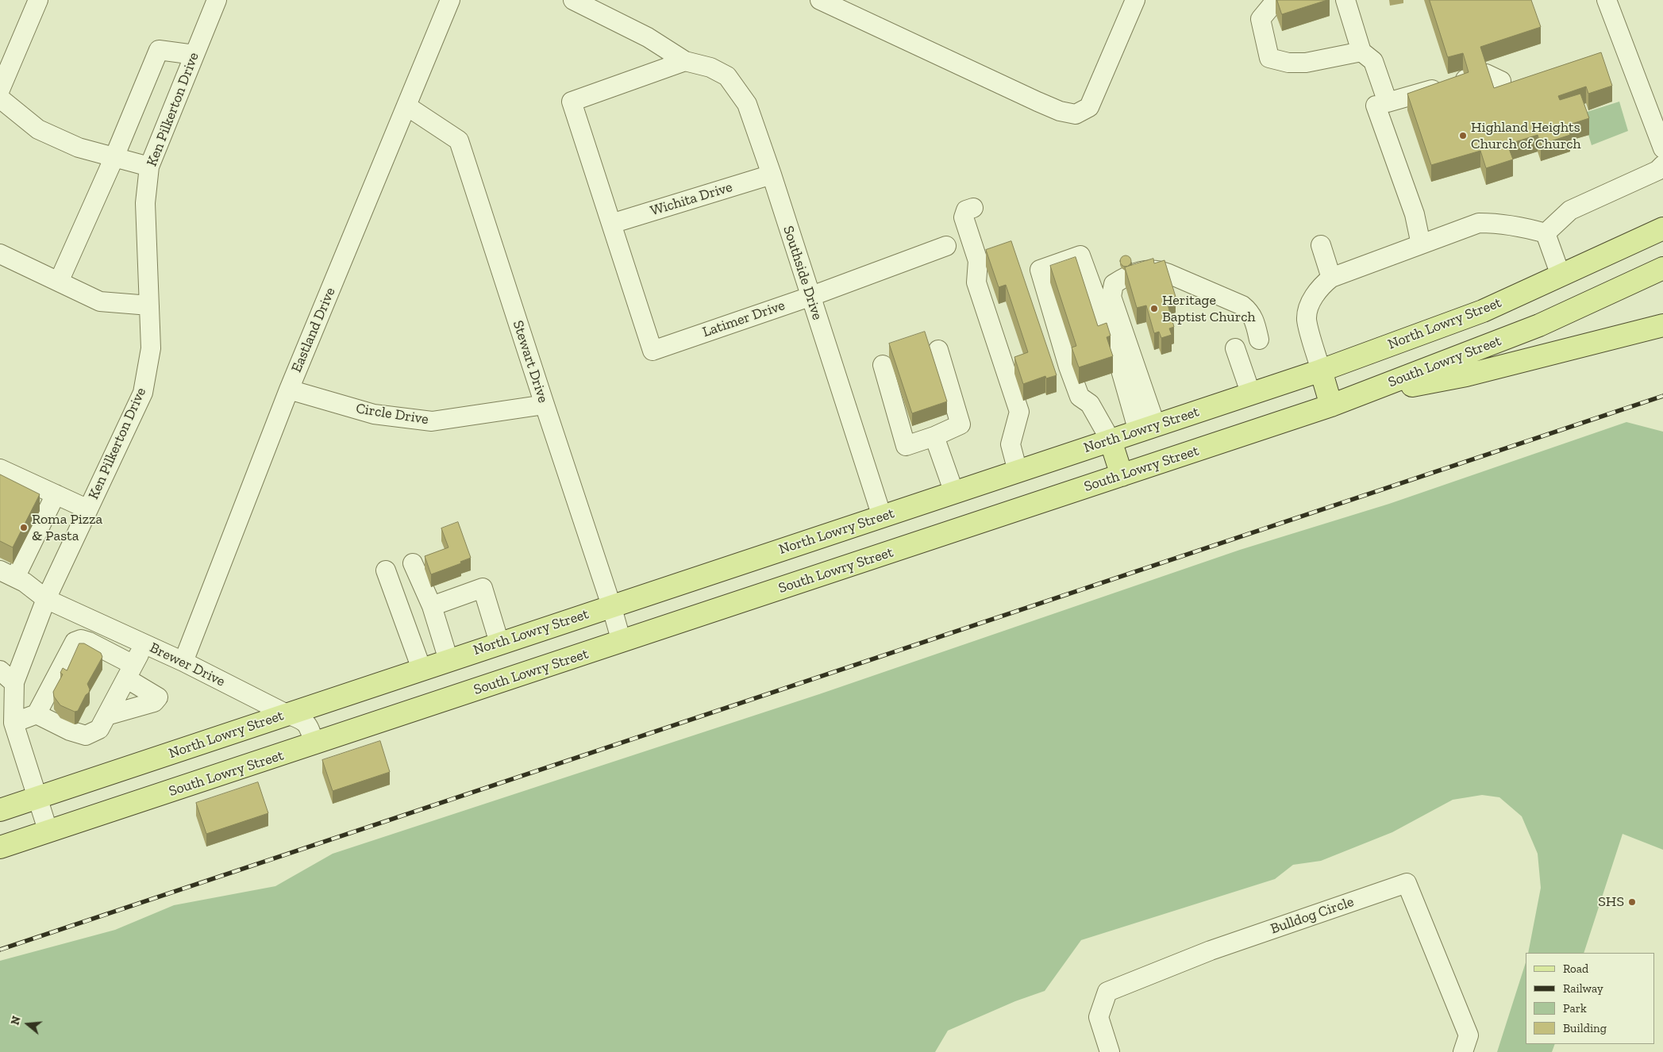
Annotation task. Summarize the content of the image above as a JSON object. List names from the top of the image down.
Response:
{
  "streets": {
    "main road": ["North Lowry Street", "South Lowry Street"],
    "street": [
      "Ken Pilkerton Drive",
      "Wichita Drive",
      "Southside Drive",
      "Latimer Drive",
      "Eastland Drive",
      "Stewart Drive",
      "Circle Drive",
      "Brewer Drive",
      "Bulldog Circle"
    ]
  },
  "crossings": [
    ["Ken Pilkerton Drive", "North Lowry Street"],
    ["Ken Pilkerton Drive", "South Lowry Street"],
    ["Ken Pilkerton Drive", "Brewer Drive"],
    ["Wichita Drive", "Southside Drive"],
    ["Wichita Drive", "Latimer Drive"],
    ["Southside Drive", "Latimer Drive"],
    ["Southside Drive", "North Lowry Street"],
    ["North Lowry Street", "Stewart Drive"],
    ["North Lowry Street", "Brewer Drive"],
    ["Eastland Drive", "Stewart Drive"],
    ["Eastland Drive", "Circle Drive"],
    ["Eastland Drive", "Brewer Drive"],
    ["Stewart Drive", "South Lowry Street"],
    ["Stewart Drive", "Circle Drive"],
    ["South Lowry Street", "Brewer Drive"]
  ],
  "places": [
    "Highland Heights Church of Church",
    "Heritage Baptist Church",
    "Roma Pizza & Pasta",
    "SHS"
  ],
  "legend": [
    "Road",
    "Railway",
    "Park",
    "Building"
  ],
  "north": "left"
}
